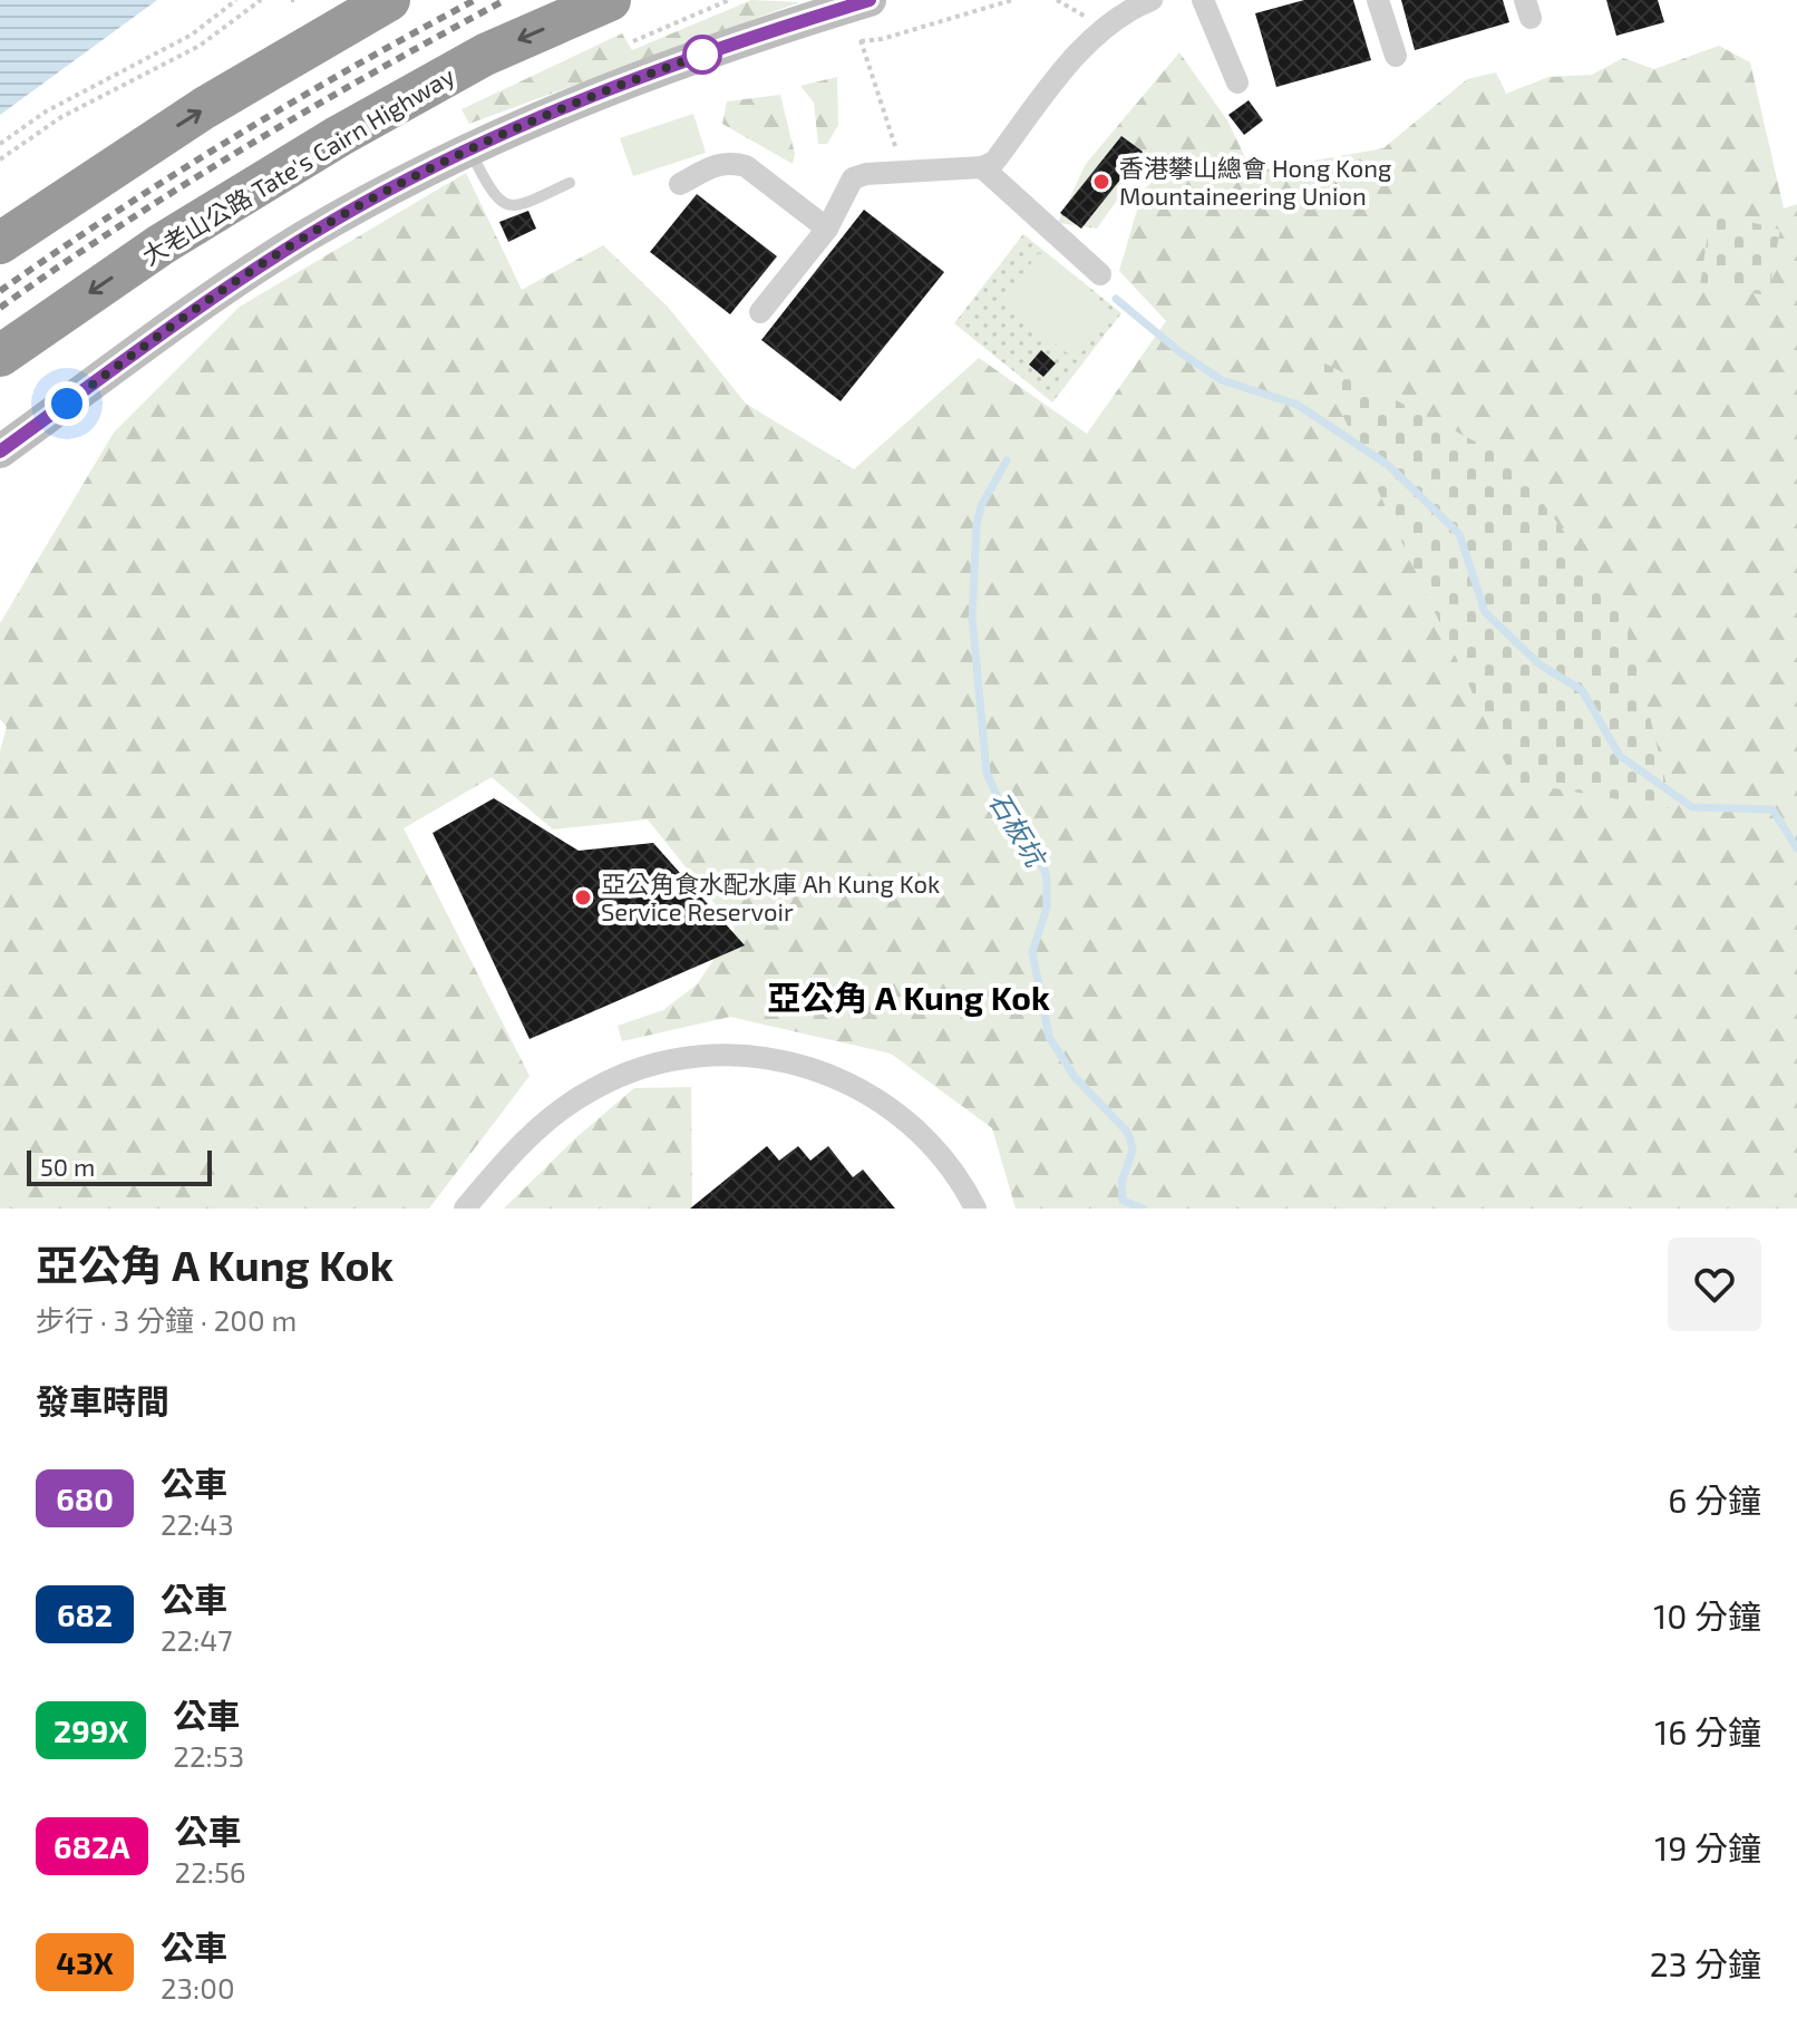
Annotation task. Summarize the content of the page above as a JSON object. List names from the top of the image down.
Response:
{
  "streets": {
    "highway": ["大老山公路 Tate's Cairn Highway"]
  },
  "districts": ["亞公角 A Kung Kok"],
  "water": ["石板坑"],
  "places": ["香港攀山總會 Hong Kong Mountaineering Union", "亞公角食水配水庫 Ah Kung Kok Service Reservoir"],
  "lines": ["bus line 680"],
  "scale_bar": "50 m",
  "page": {
    "scale": "50 m",
    "heading": [
      ["亞公角 A Kung Kok", "步行 · 3 分鐘 · 200 m"],
      "發車時間"
    ],
    "list": [
      {
        "mark": "680",
        "name": "公車",
        "note": "22:43",
        "value": "6 分鐘"
      },
      {
        "mark": "682",
        "name": "公車",
        "note": "22:47",
        "value": "10 分鐘"
      },
      {
        "mark": "299X",
        "name": "公車",
        "note": "22:53",
        "value": "16 分鐘"
      },
      {
        "mark": "682A",
        "name": "公車",
        "note": "22:56",
        "value": "19 分鐘"
      },
      {
        "mark": "43X",
        "name": "公車",
        "note": "23:00",
        "value": "23 分鐘"
      }
    ]
  }
}
